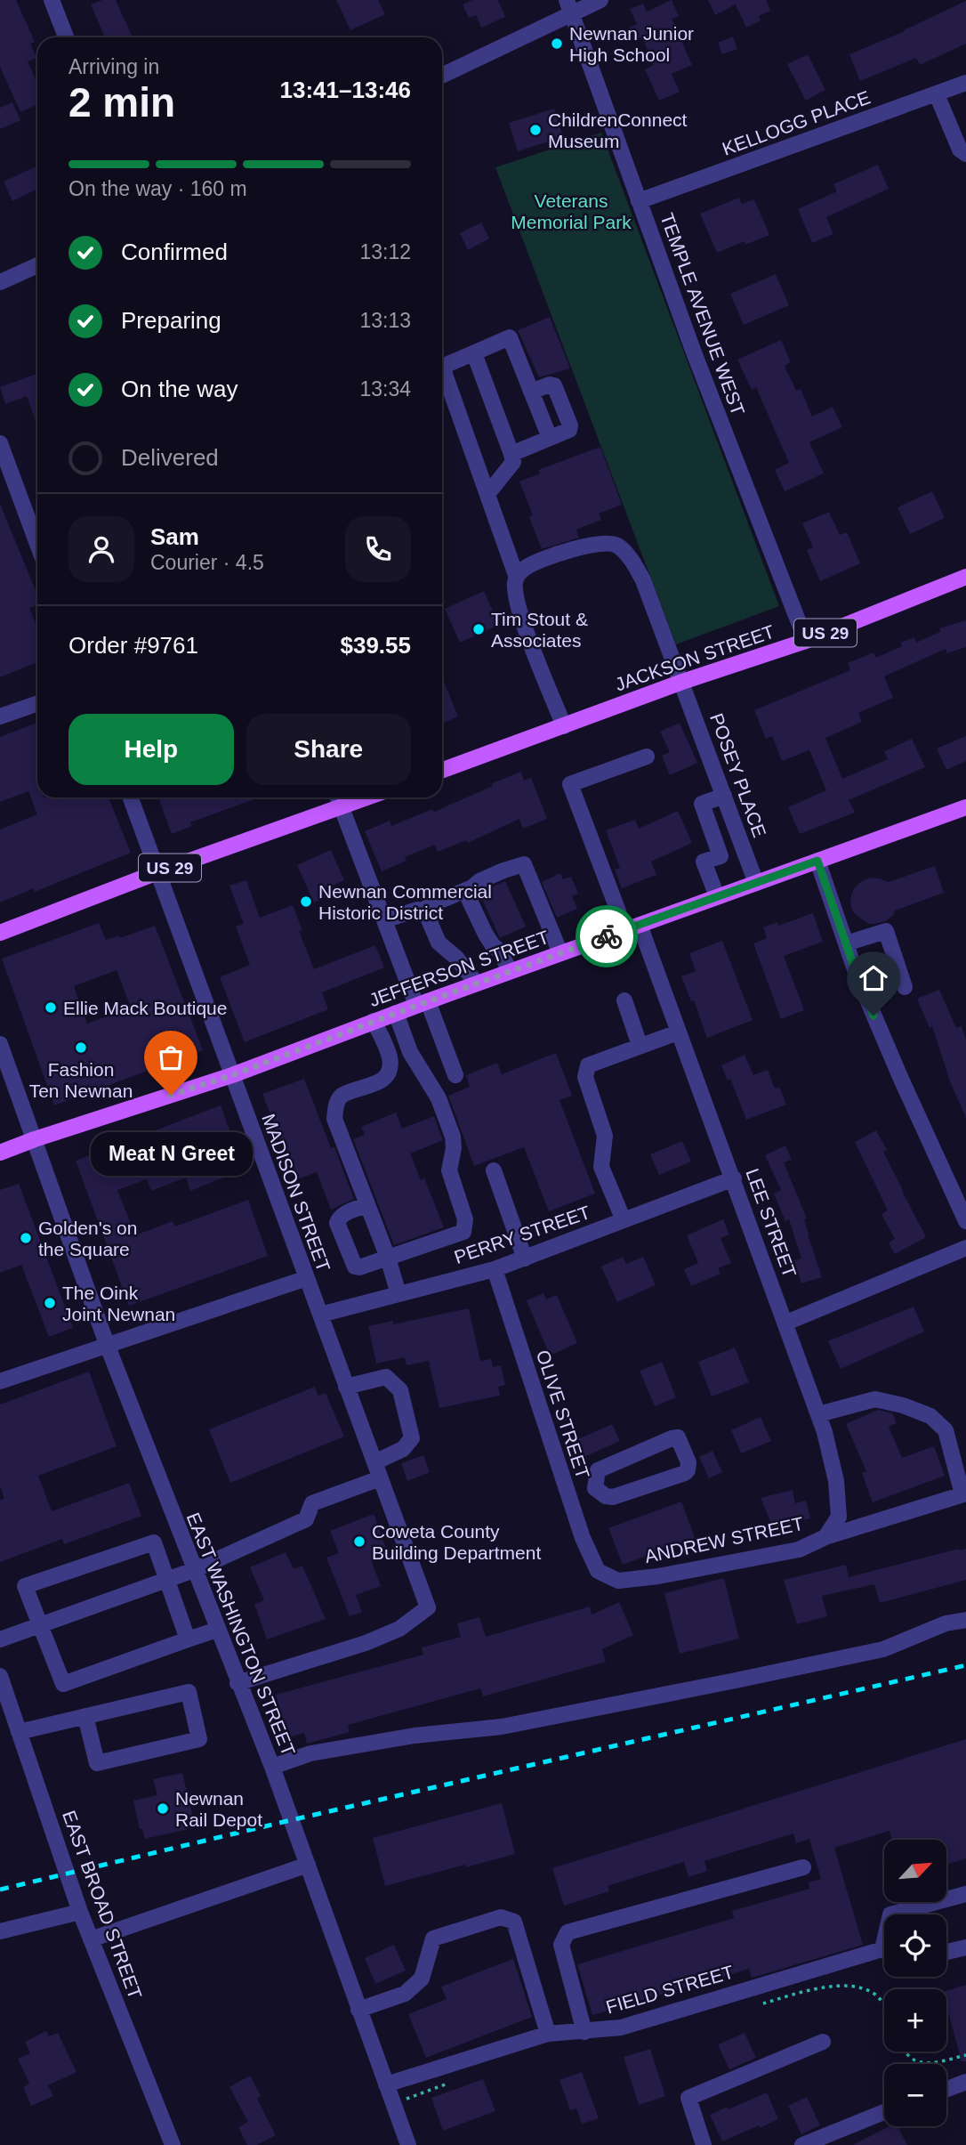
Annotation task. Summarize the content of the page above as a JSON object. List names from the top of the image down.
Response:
{
  "streets": {
    "main road": ["US 29", "JACKSON STREET", "JEFFERSON STREET"],
    "street": [
      "KELLOGG PLACE",
      "TEMPLE AVENUE WEST",
      "POSEY PLACE",
      "MADISON STREET",
      "LEE STREET",
      "PERRY STREET",
      "OLIVE STREET",
      "ANDREW STREET",
      "EAST WASHINGTON STREET",
      "EAST BROAD STREET",
      "FIELD STREET"
    ]
  },
  "crossings": [
    ["KELLOGG PLACE", "TEMPLE AVENUE WEST"],
    ["TEMPLE AVENUE WEST", "JACKSON STREET"],
    ["US 29", "MADISON STREET"],
    ["JACKSON STREET", "POSEY PLACE"],
    ["POSEY PLACE", "JEFFERSON STREET"],
    ["JEFFERSON STREET", "MADISON STREET"],
    ["JEFFERSON STREET", "LEE STREET"],
    ["JEFFERSON STREET", "EAST WASHINGTON STREET"],
    ["MADISON STREET", "PERRY STREET"],
    ["MADISON STREET", "EAST WASHINGTON STREET"],
    ["LEE STREET", "PERRY STREET"],
    ["LEE STREET", "ANDREW STREET"],
    ["PERRY STREET", "OLIVE STREET"],
    ["OLIVE STREET", "ANDREW STREET"],
    ["EAST WASHINGTON STREET", "FIELD STREET"]
  ],
  "parks": ["Veterans Memorial Park"],
  "places": [
    "Newnan Junior High School",
    "ChildrenConnect Museum",
    "Tim Stout & Associates",
    "Newnan Commercial Historic District",
    "Ellie Mack Boutique",
    "Fashion Ten Newnan",
    "Meat N Greet",
    "Golden's on the Square",
    "The Oink Joint Newnan",
    "Coweta County Building Department",
    "Newnan Rail Depot"
  ],
  "north": "top right",
  "page": {
    "heading": ["2 min", "Arriving in", "13:41–13:46"],
    "panel": [
      "Sam",
      "Courier · 4.5",
      "Order #9761",
      "$39.55"
    ],
    "bar": "On the way · 160 m",
    "list": [
      ["Confirmed", "13:12"],
      ["Preparing", "13:13"],
      ["On the way", "13:34"],
      "Delivered"
    ],
    "buttons": ["Help", "Share"],
    "bubble": "Meat N Greet",
    "map_buttons": ["+", "−"]
  }
}
